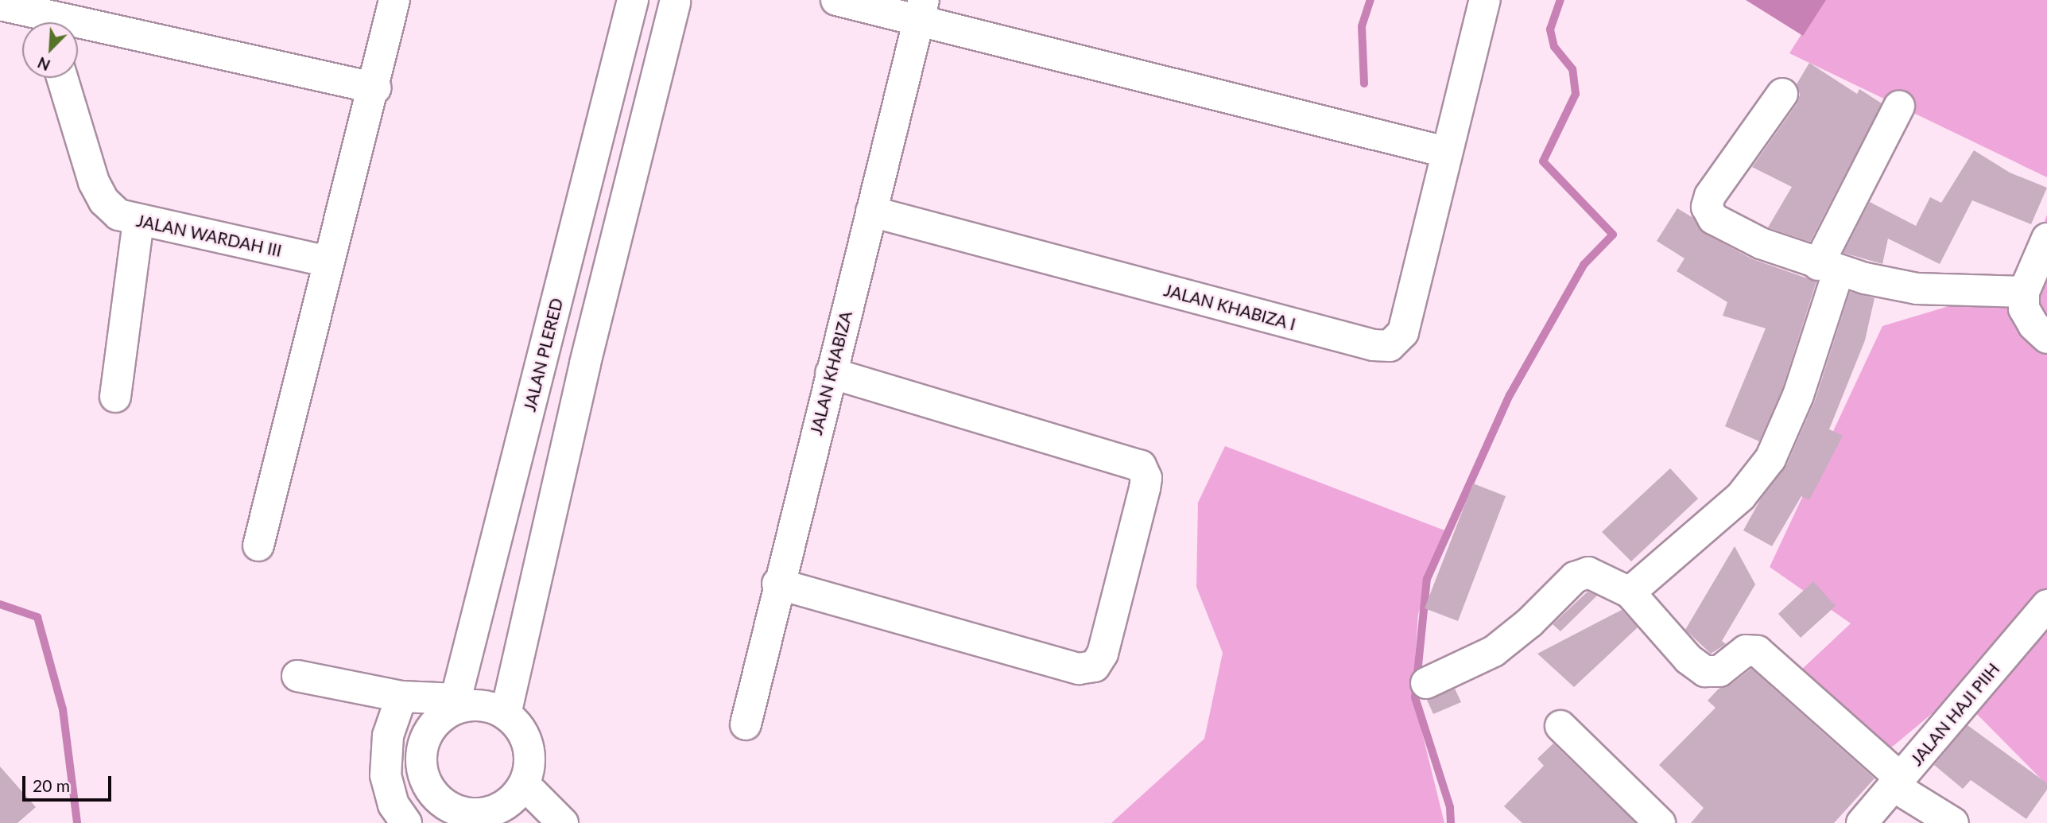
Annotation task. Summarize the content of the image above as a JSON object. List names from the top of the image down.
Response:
{
  "streets": {
    "street": [
      "JALAN WARDAH III",
      "JALAN KHABIZA I",
      "JALAN PLERED",
      "JALAN KHABIZA",
      "JALAN HAJI PIIH"
    ]
  },
  "crossings": [
    ["JALAN KHABIZA I", "JALAN KHABIZA"]
  ],
  "scale_bar": "20 m",
  "north": "bottom left"
}
